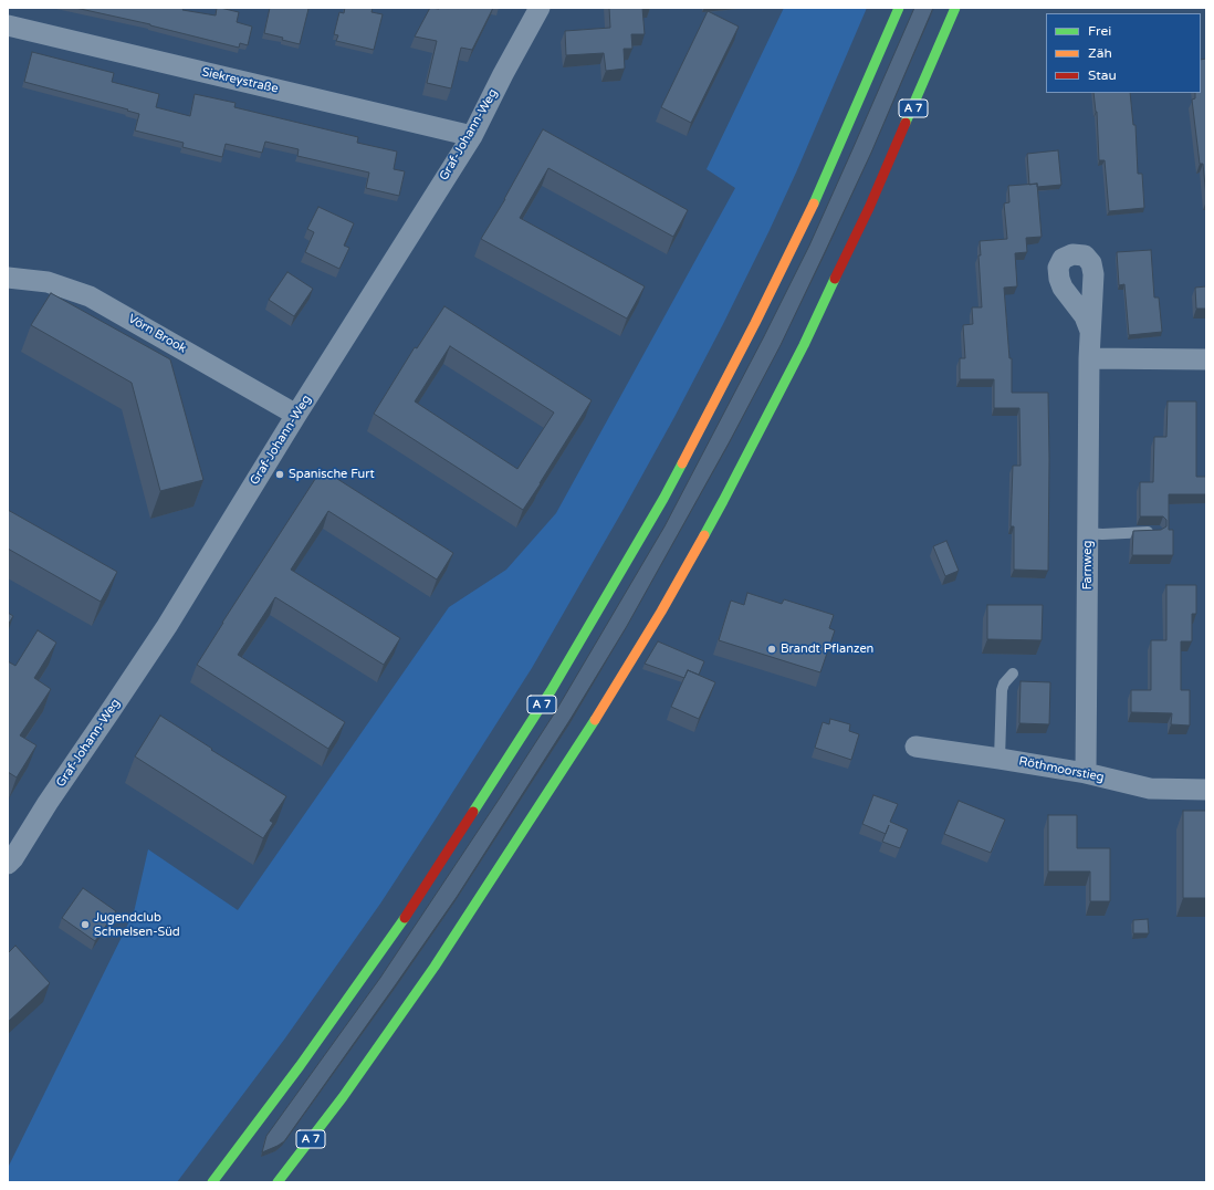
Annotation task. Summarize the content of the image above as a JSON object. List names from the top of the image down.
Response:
{
  "streets": {
    "highway": ["A 7"],
    "street": [
      "Siekreystraße",
      "Graf-Johann-Weg",
      "Vörn Brook",
      "Farnweg",
      "Röthmoorstieg"
    ]
  },
  "crossings": [
    ["Siekreystraße", "Graf-Johann-Weg"],
    ["Graf-Johann-Weg", "Vörn Brook"],
    ["Farnweg", "Röthmoorstieg"]
  ],
  "places": ["Spanische Furt", "Brandt Pflanzen", "Jugendclub Schnelsen-Süd"],
  "legend": ["Frei", "Zäh", "Stau"]
}
